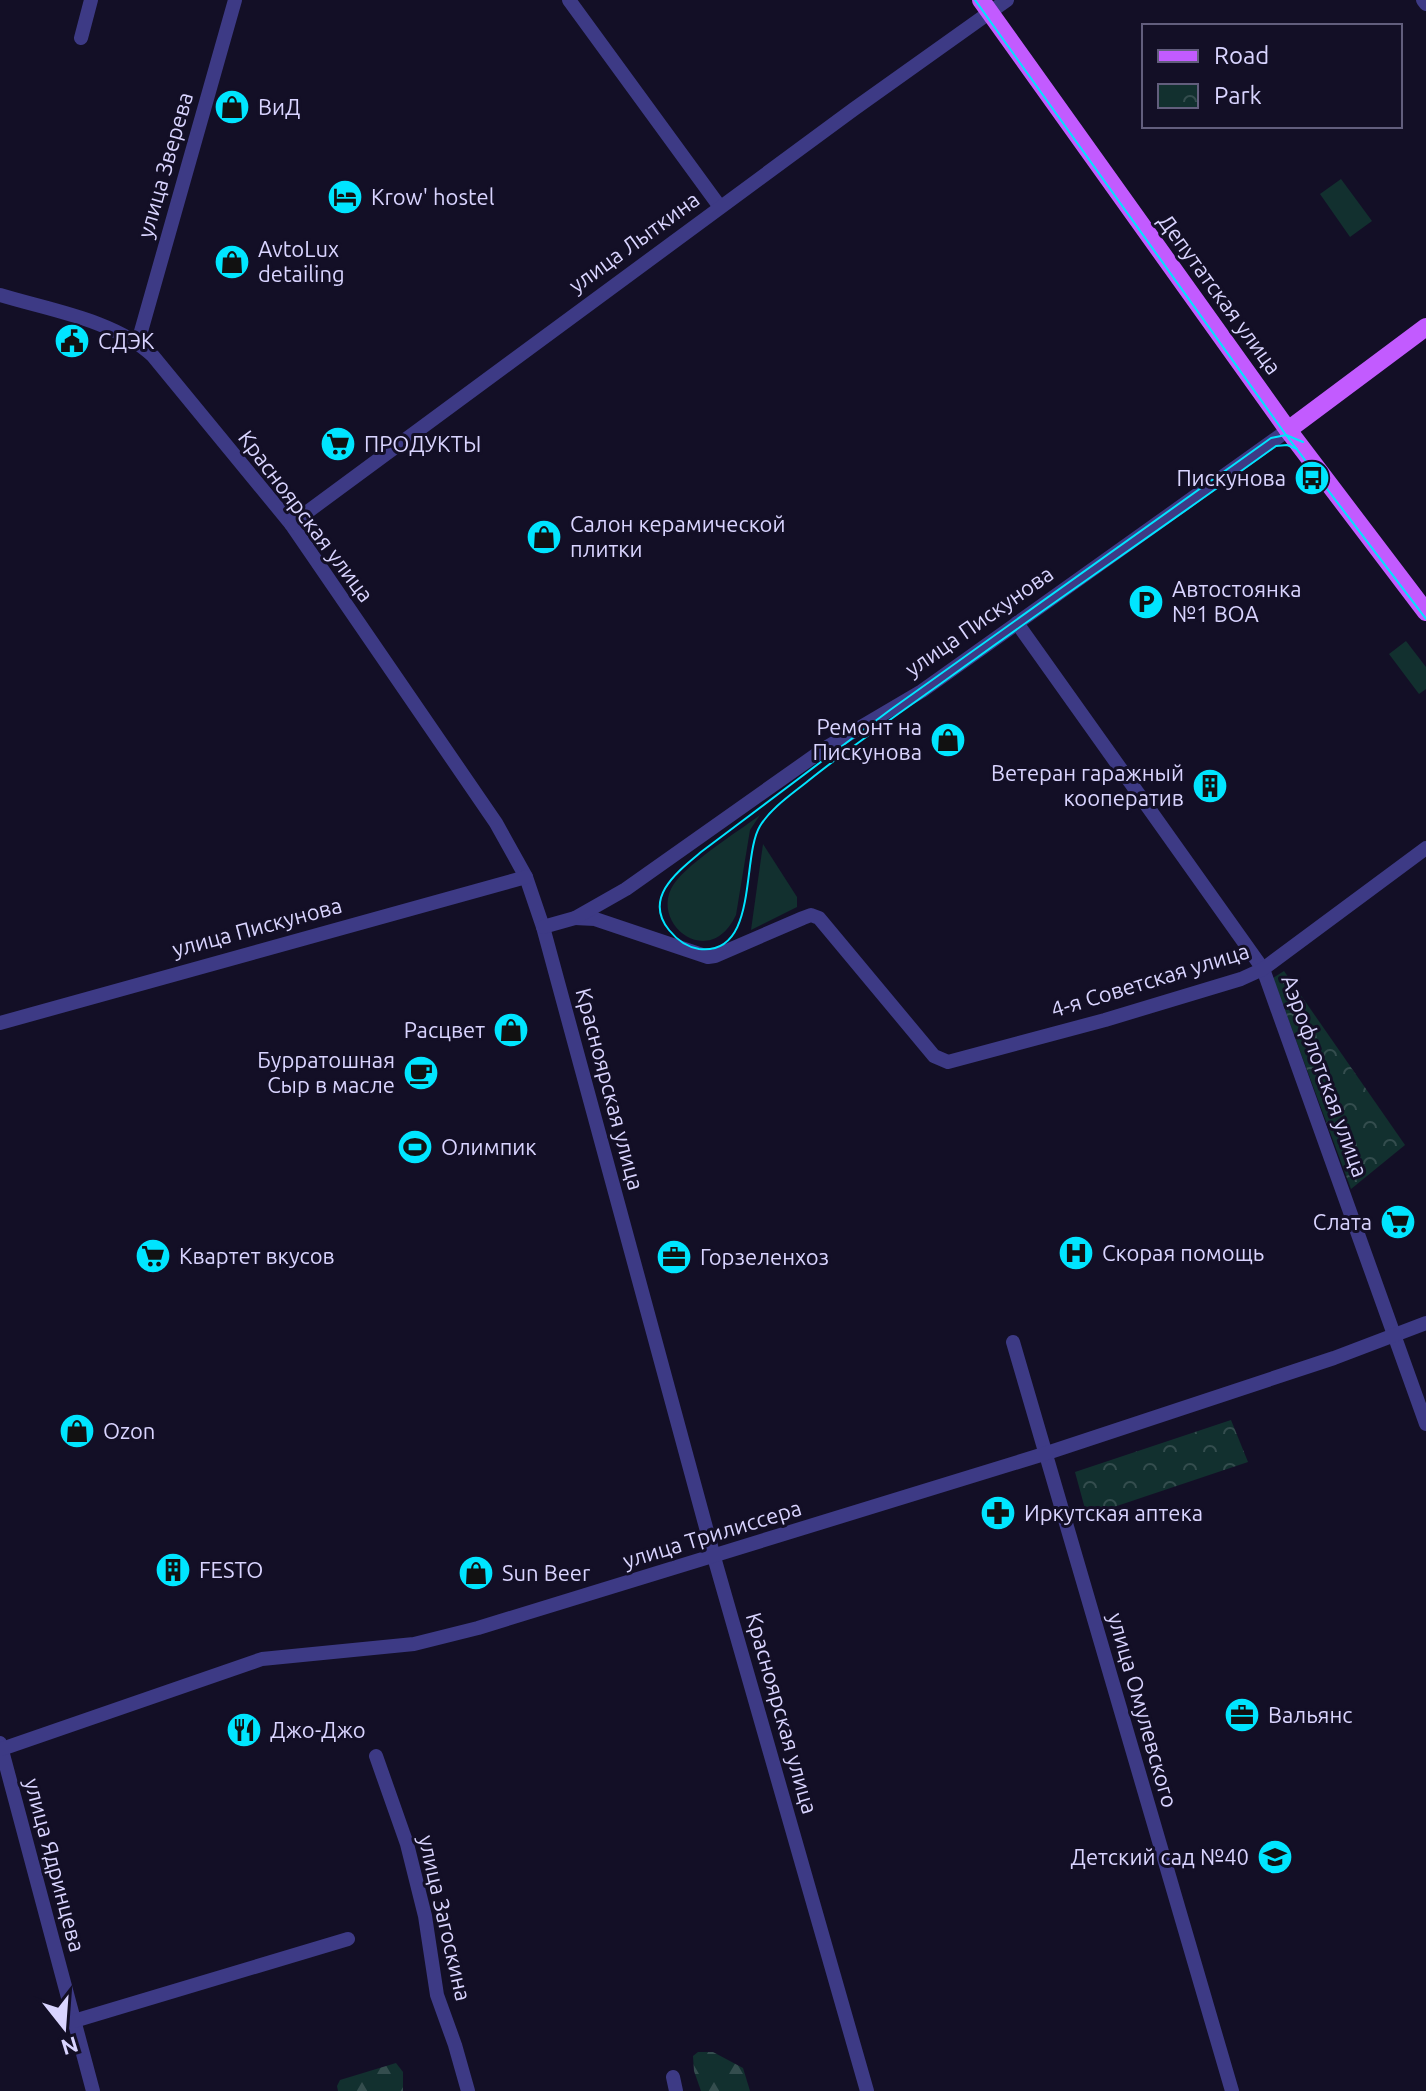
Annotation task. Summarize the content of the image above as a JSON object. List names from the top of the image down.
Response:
{
  "streets": {
    "main road": ["Депутатская улица", "улица Пискунова"],
    "street": [
      "улица Зверева",
      "улица Лыткина",
      "Красноярская улица",
      "4-я Советская улица",
      "Аэрофлотская улица",
      "улица Трилиссера",
      "улица Омулевского",
      "улица Ядринцева",
      "улица Загоскина"
    ]
  },
  "crossings": [
    ["улица Зверева", "Красноярская улица"],
    ["улица Лыткина", "Депутатская улица"],
    ["улица Лыткина", "Красноярская улица"],
    ["Депутатская улица", "улица Пискунова"],
    ["Красноярская улица", "улица Пискунова"],
    ["Красноярская улица", "улица Трилиссера"],
    ["улица Пискунова", "4-я Советская улица"],
    ["улица Пискунова", "Аэрофлотская улица"],
    ["4-я Советская улица", "Аэрофлотская улица"],
    ["Аэрофлотская улица", "улица Трилиссера"],
    ["улица Трилиссера", "улица Омулевского"],
    ["улица Трилиссера", "улица Ядринцева"]
  ],
  "places": {
    "shop": [
      "ВиД",
      "AvtoLux detailing",
      "Салон керамической плитки",
      "Ремонт на Пискунова",
      "Расцвет",
      "Ozon",
      "Sun Beer"
    ],
    "hotel": ["Krow' hostel"],
    "public building": ["СДЭК"],
    "supermarket": ["ПРОДУКТЫ", "Слата", "Квартет вкусов"],
    "bus stop": ["Пискунова"],
    "parking": ["Автостоянка №1 ВОА"],
    "building": ["Ветеран гаражный кооператив", "FESTO"],
    "cafe": ["Бурратошная Сыр в масле"],
    "sports": ["Олимпик"],
    "hospital": ["Скорая помощь"],
    "office": ["Горзеленхоз", "Вальянс"],
    "pharmacy": ["Иркутская аптека"],
    "restaurant": ["Джо-Джо"],
    "school or university": ["Детский сад №40"]
  },
  "legend": ["Road", "Park"],
  "north": "bottom"
}
